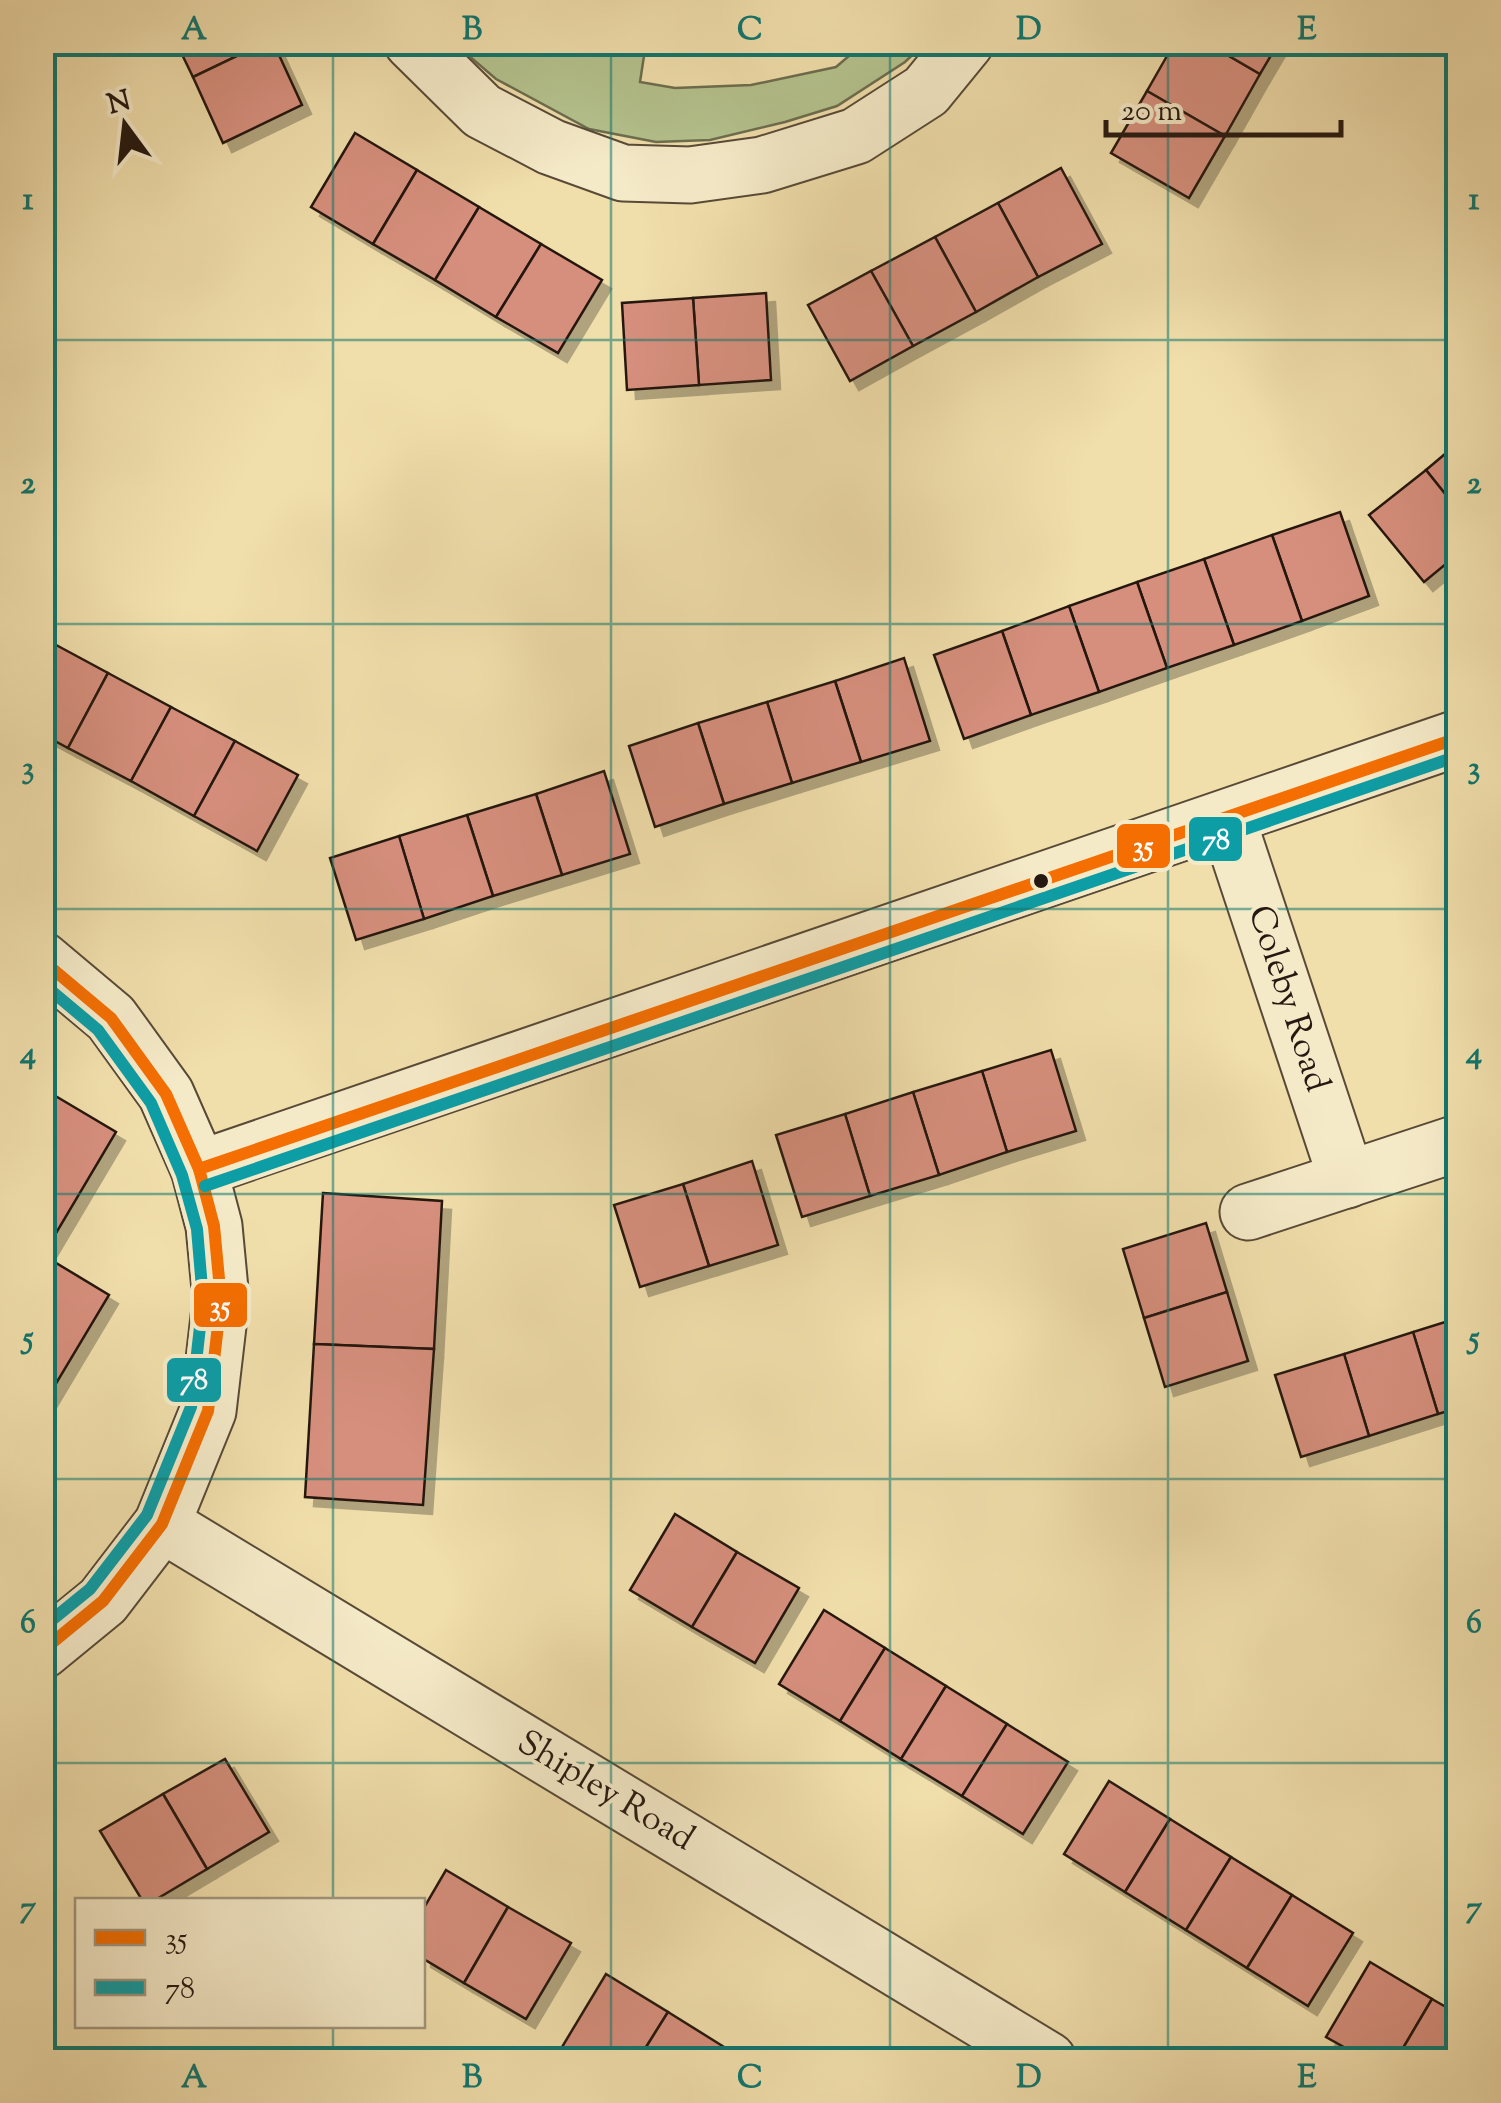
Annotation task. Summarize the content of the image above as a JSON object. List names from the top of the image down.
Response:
{
  "streets": {
    "street": ["Coleby Road", "Shipley Road"]
  },
  "lines": ["transit line 35", "transit line 78"],
  "legend": ["35", "78"],
  "scale_bar": "20 m",
  "north": "top",
  "grid": {
    "columns": [
      "A",
      "B",
      "C",
      "D",
      "E"
    ],
    "rows": [
      "1",
      "2",
      "3",
      "4",
      "5",
      "6",
      "7"
    ]
  }
}
